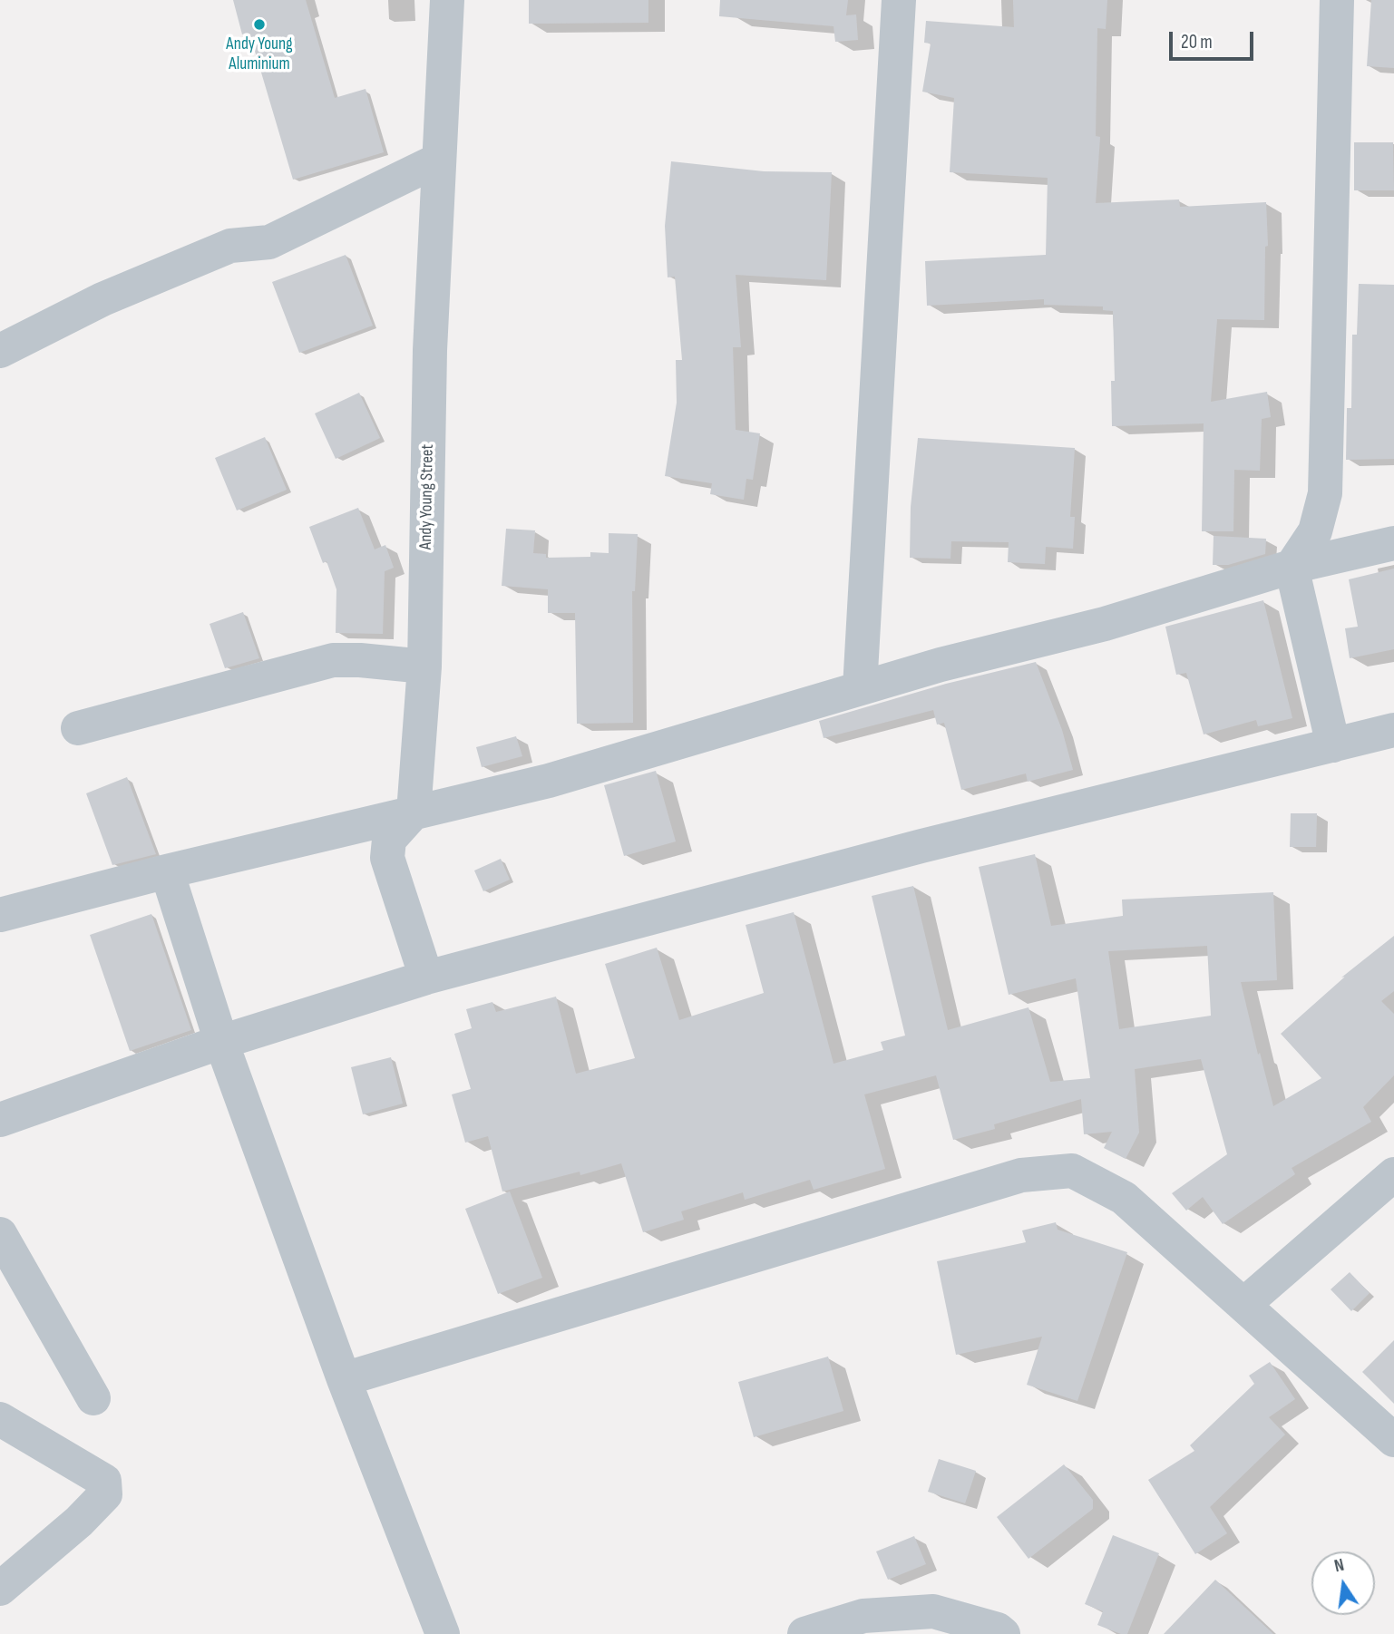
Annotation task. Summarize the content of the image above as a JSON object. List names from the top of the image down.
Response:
{
  "streets": {
    "street": ["Andy Young Street"]
  },
  "places": ["Andy Young Aluminium"],
  "scale_bar": "20 m",
  "north": "top"
}
